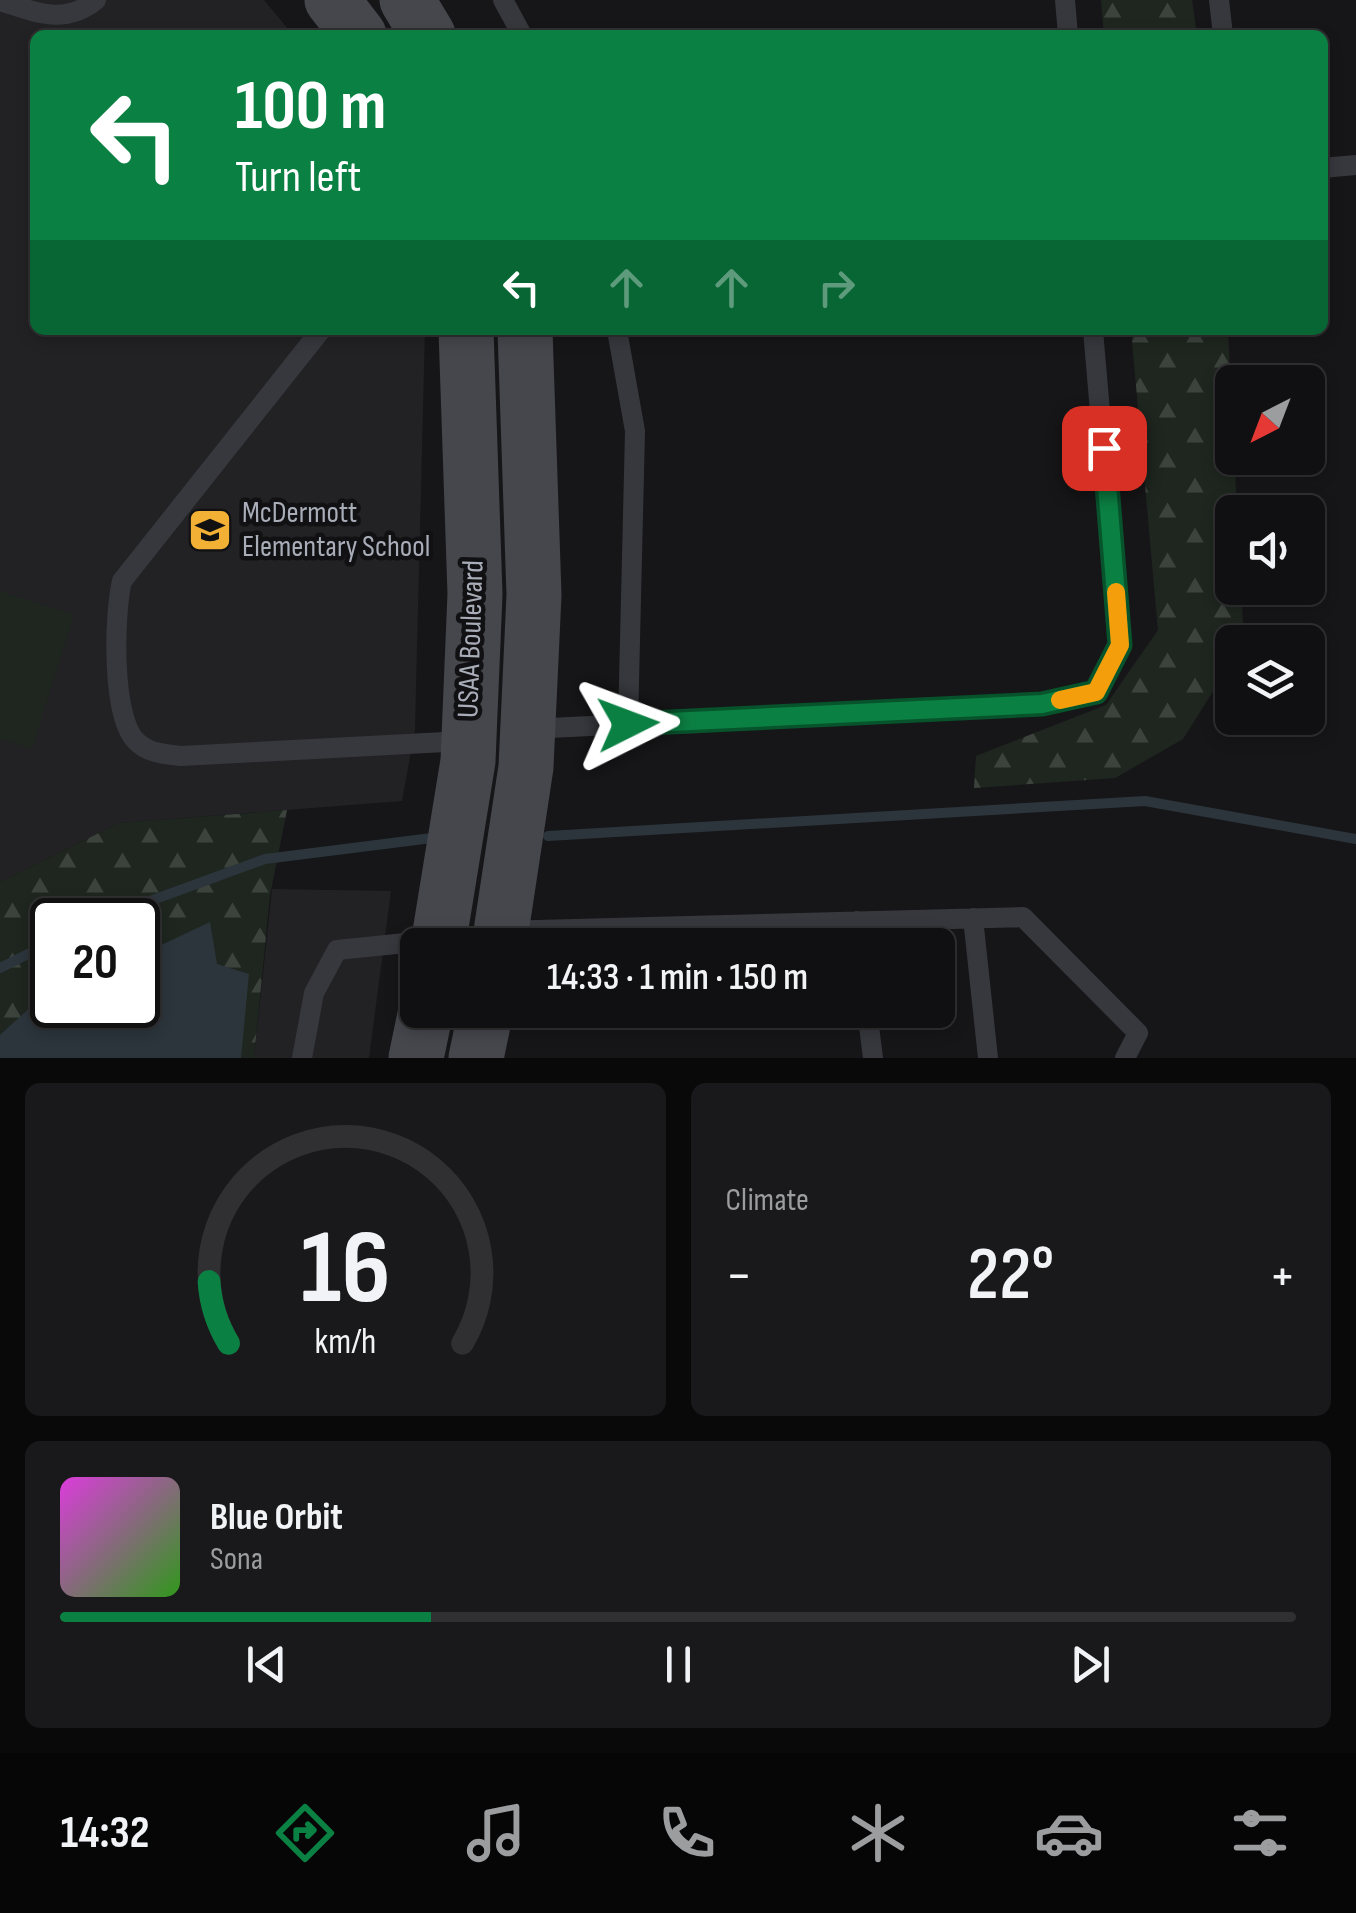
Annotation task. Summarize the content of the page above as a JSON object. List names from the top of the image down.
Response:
{
  "streets": {
    "street": ["USAA Boulevard"]
  },
  "places": {
    "school or university": ["McDermott Elementary School"]
  },
  "north": "bottom left",
  "page": {
    "turn": ["100 m", "Turn left"],
    "limit": "20",
    "trip": "14:33 · 1 min · 150 m",
    "tile": "Climate",
    "heat": ["−", "22°", "+"],
    "song": ["Blue Orbit", "Sona"],
    "tabs": "14:32",
    "gauge": ["16", "km/h"]
  }
}
